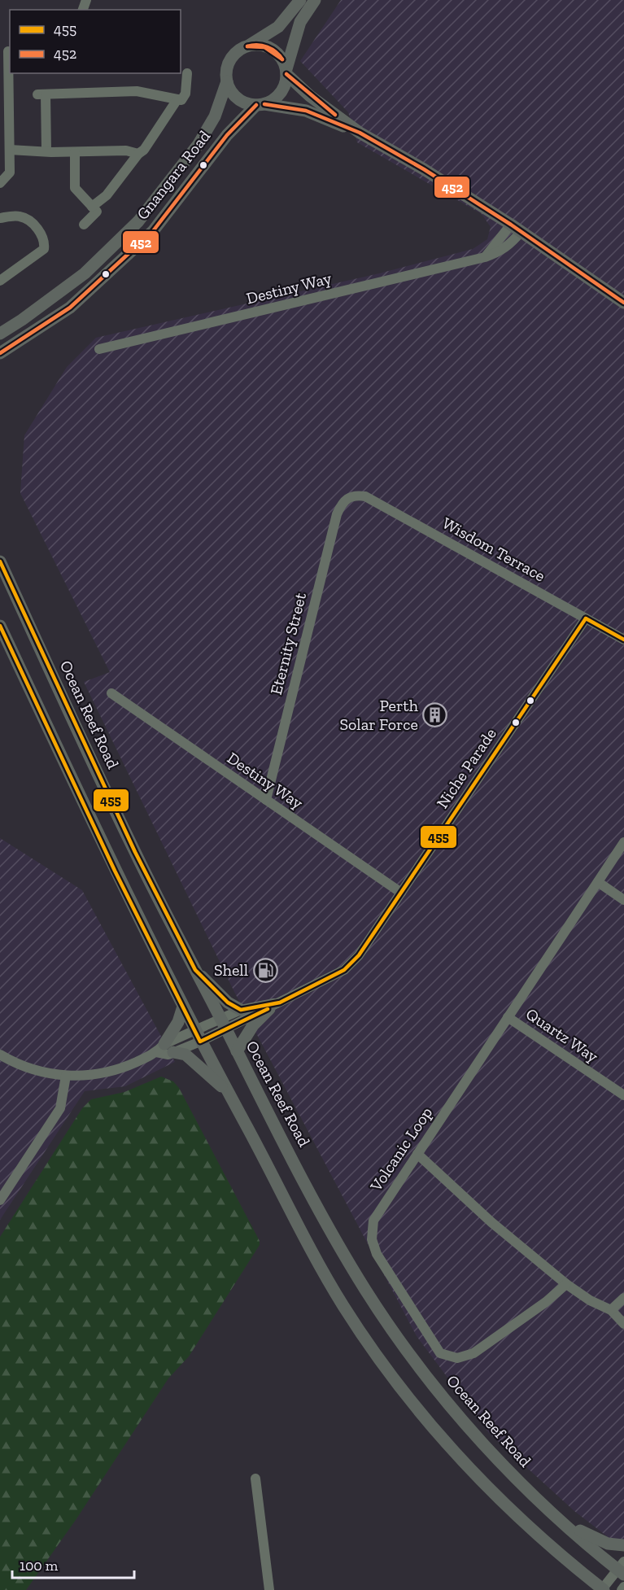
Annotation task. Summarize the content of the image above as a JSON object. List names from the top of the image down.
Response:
{
  "streets": {
    "main road": ["Gnangara Road", "Ocean Reef Road"],
    "street": [
      "Destiny Way",
      "Wisdom Terrace",
      "Eternity Street",
      "Niche Parade",
      "Quartz Way",
      "Volcanic Loop"
    ]
  },
  "crossings": [
    ["Destiny Way", "Eternity Street"],
    ["Destiny Way", "Niche Parade"],
    ["Wisdom Terrace", "Eternity Street"],
    ["Wisdom Terrace", "Niche Parade"],
    ["Ocean Reef Road", "Niche Parade"],
    ["Quartz Way", "Volcanic Loop"]
  ],
  "places": {
    "building": ["Perth Solar Force"],
    "fuel station": ["Shell"]
  },
  "lines": ["transit line 452", "transit line 455"],
  "legend": ["455", "452"],
  "scale_bar": "100 m"
}
